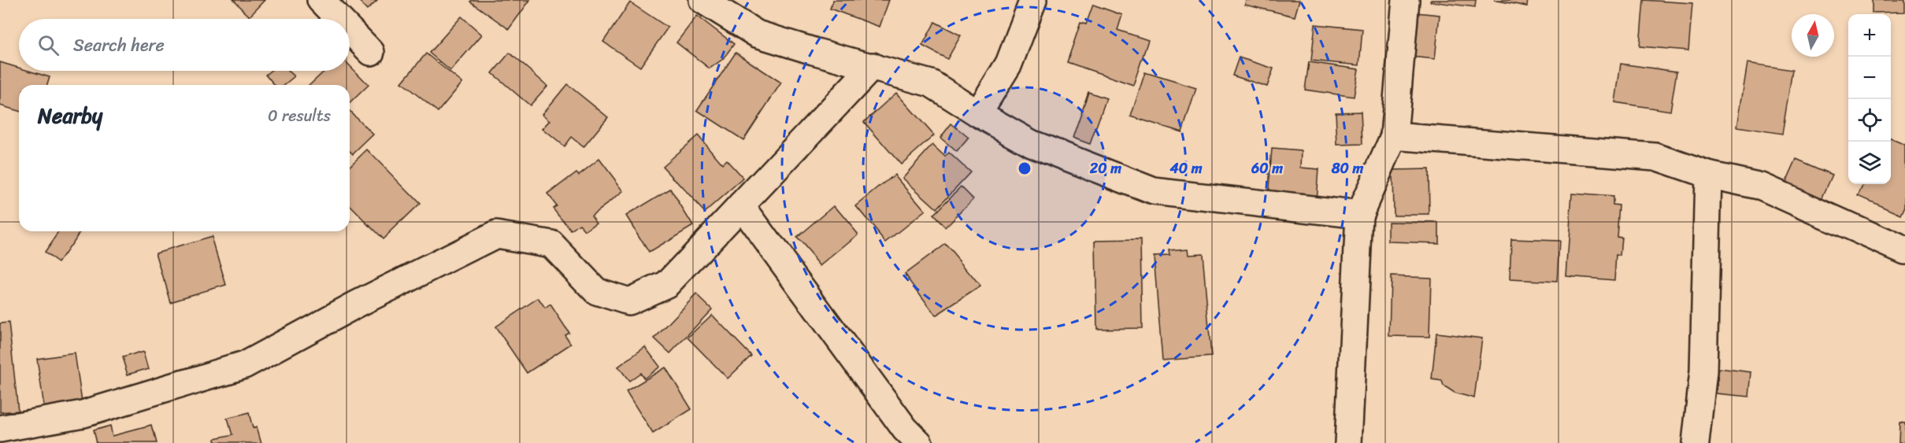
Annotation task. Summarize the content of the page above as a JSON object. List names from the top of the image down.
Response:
{
  "north": "top",
  "page": {
    "map_buttons": ["+", "−"],
    "search": "Search here",
    "heading": ["Nearby", "0 results"]
  },
  "rings": [
    "20 m",
    "40 m",
    "60 m",
    "80 m"
  ]
}
